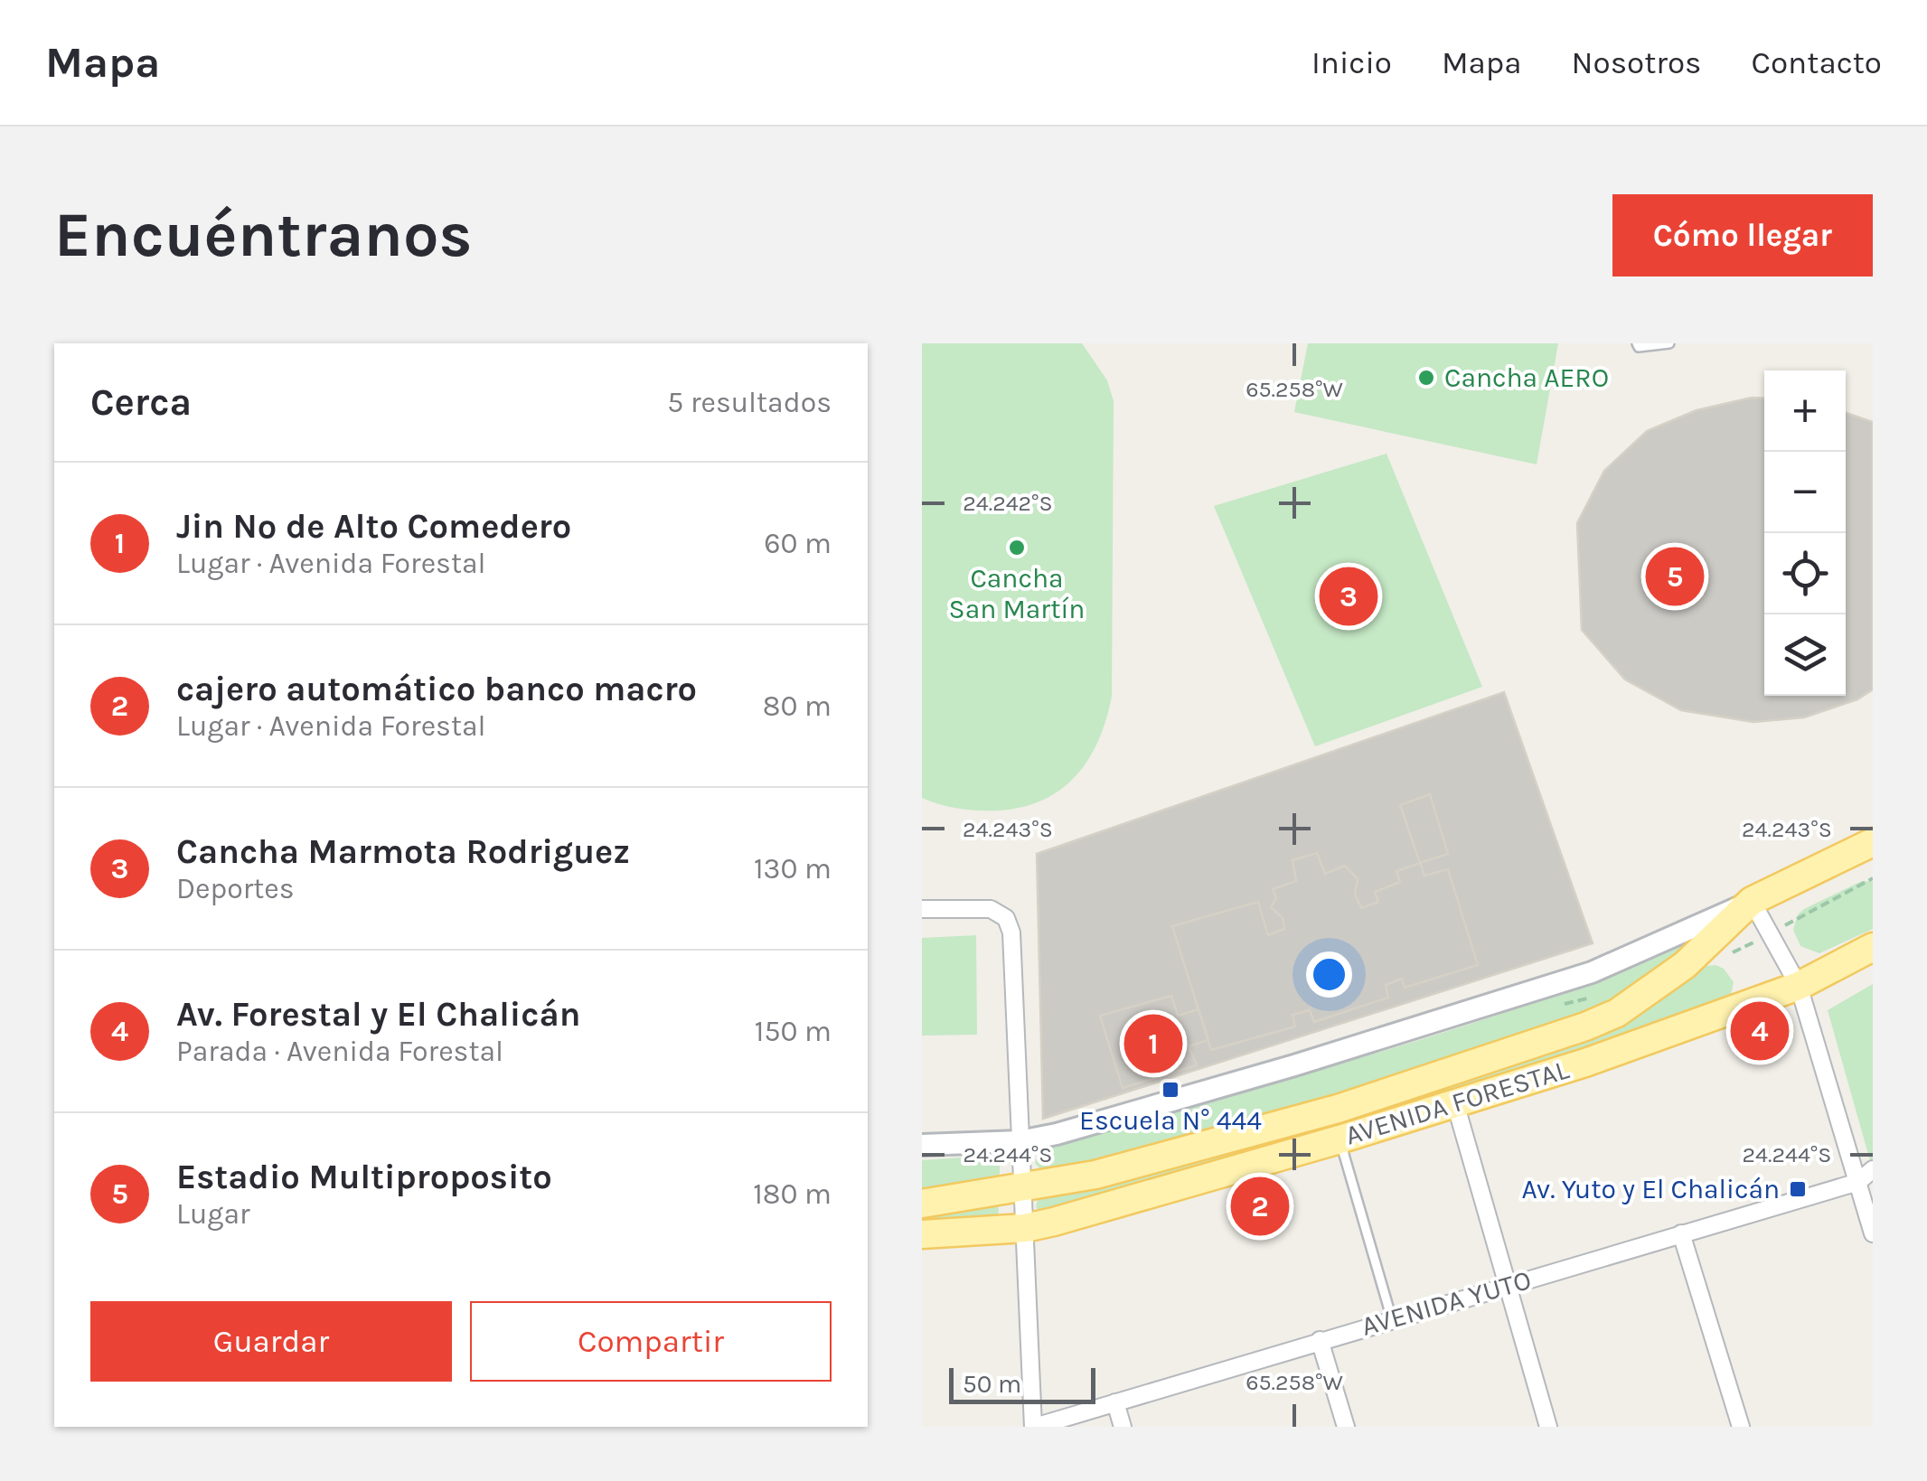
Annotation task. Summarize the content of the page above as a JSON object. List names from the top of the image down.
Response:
{
  "streets": {
    "main road": ["AVENIDA FORESTAL"],
    "street": ["AVENIDA YUTO"]
  },
  "places": {
    "other": ["Cancha AERO", "Cancha San Martín"],
    "transit": ["Escuela N° 444", "Av. Yuto y El Chalicán"]
  },
  "scale_bar": "50 m",
  "page": {
    "header": "Mapa",
    "nav": [
      "Inicio",
      "Mapa",
      "Nosotros",
      "Contacto"
    ],
    "buttons": [
      "Cómo llegar",
      ["Guardar", "Compartir"]
    ],
    "title": "Encuéntranos",
    "heading": ["Cerca", "5 resultados"],
    "map_buttons": ["+", "−"],
    "list": [
      {
        "mark": "1",
        "name": "Jin Nº de Alto Comedero",
        "note": "Lugar · Avenida Forestal",
        "value": "60 m"
      },
      {
        "mark": "2",
        "name": "cajero automático banco macro",
        "note": "Lugar · Avenida Forestal",
        "value": "80 m"
      },
      {
        "mark": "3",
        "name": "Cancha Marmota Rodriguez",
        "note": "Deportes",
        "value": "130 m"
      },
      {
        "mark": "4",
        "name": "Av. Forestal y El Chalicán",
        "note": "Parada · Avenida Forestal",
        "value": "150 m"
      },
      {
        "mark": "5",
        "name": "Estadio Multiproposito",
        "note": "Lugar",
        "value": "180 m"
      }
    ],
    "pins": [
      "5",
      "3",
      "4",
      "1",
      "2"
    ],
    "scale": "50 m"
  },
  "coordinates": [
    "65.258°W",
    "24.242°S",
    "24.243°S",
    "24.244°S"
  ]
}
